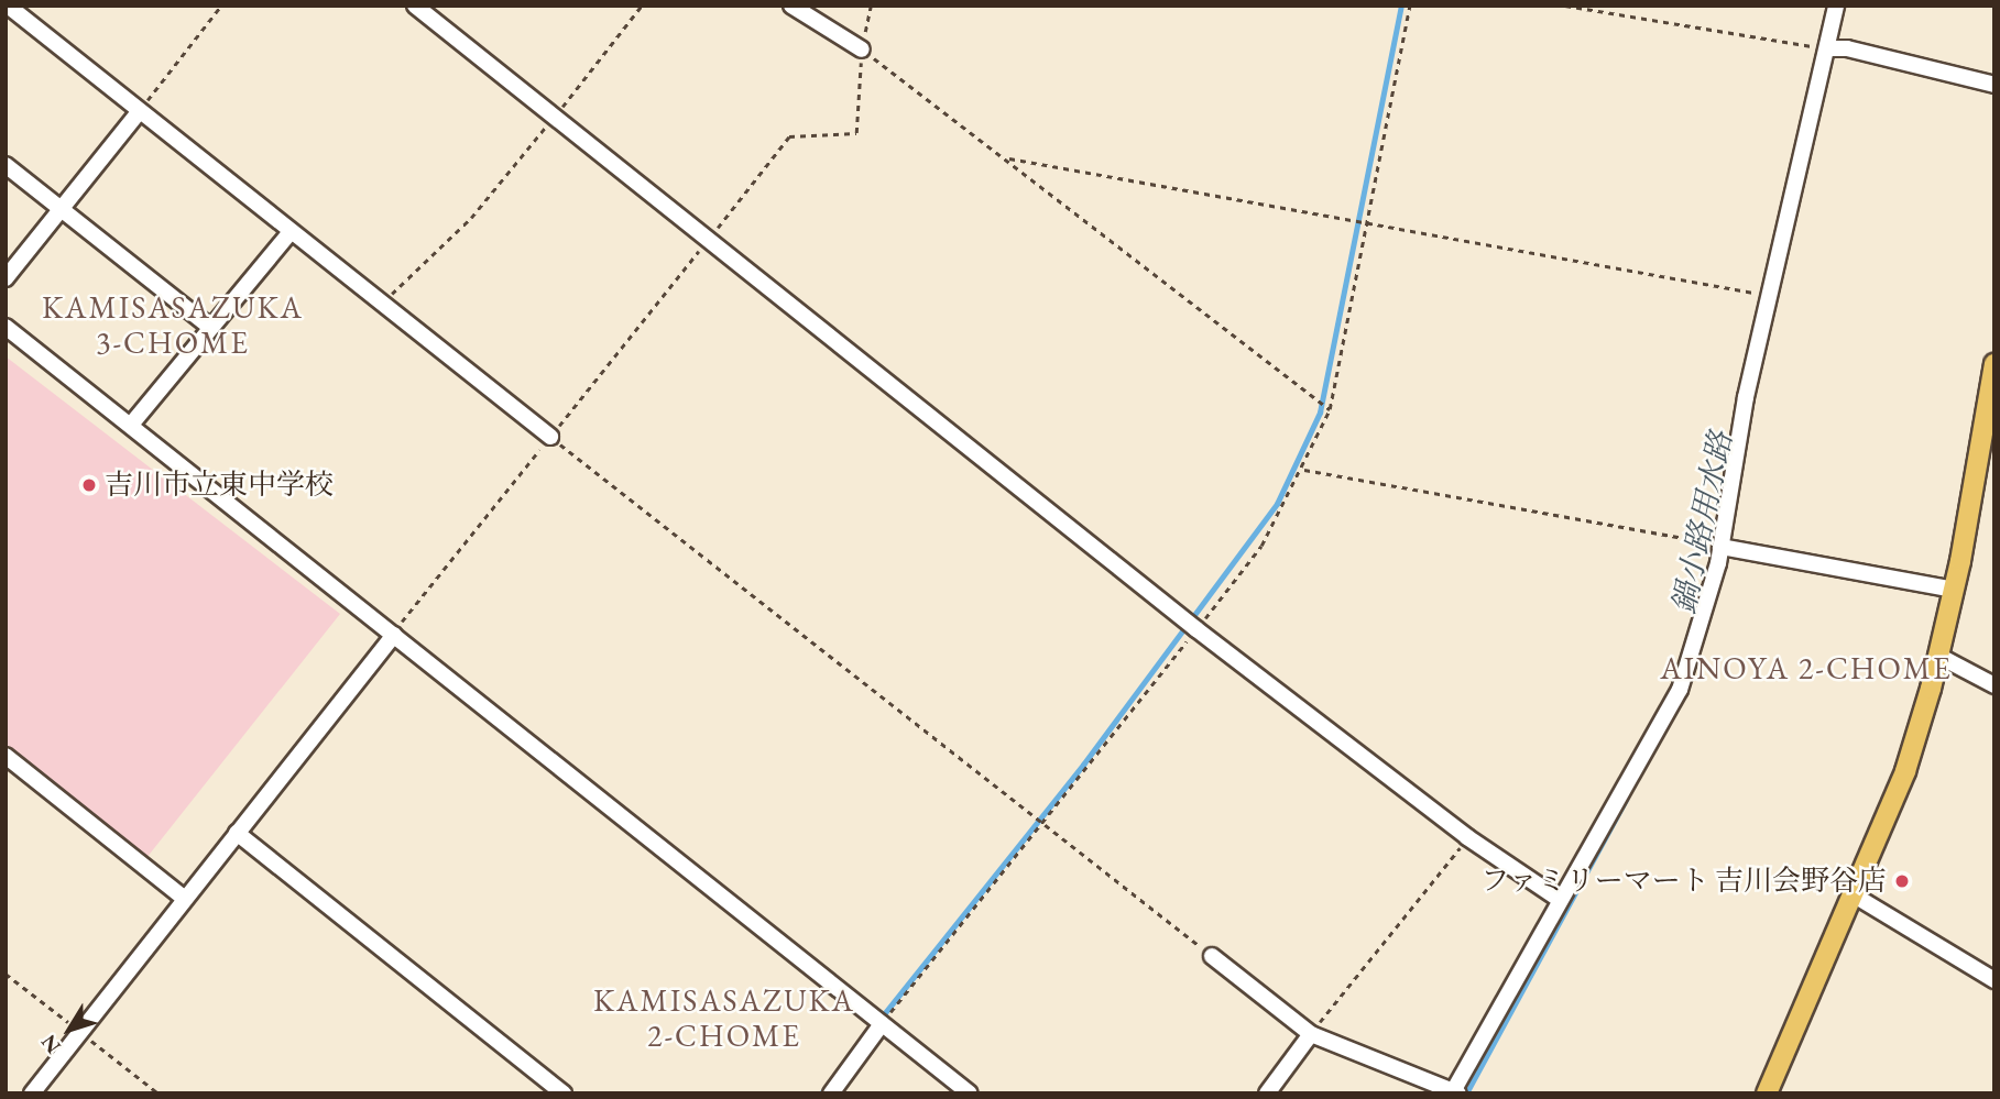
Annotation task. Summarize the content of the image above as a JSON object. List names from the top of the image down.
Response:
{
  "districts": ["KAMISASAZUKA 3-CHOME", "AINOYA 2-CHOME", "KAMISASAZUKA 2-CHOME"],
  "water": ["鍋小路用水路"],
  "places": ["吉川市立東中学校", "ファミリーマート 吉川会野谷店"],
  "north": "bottom left"
}
